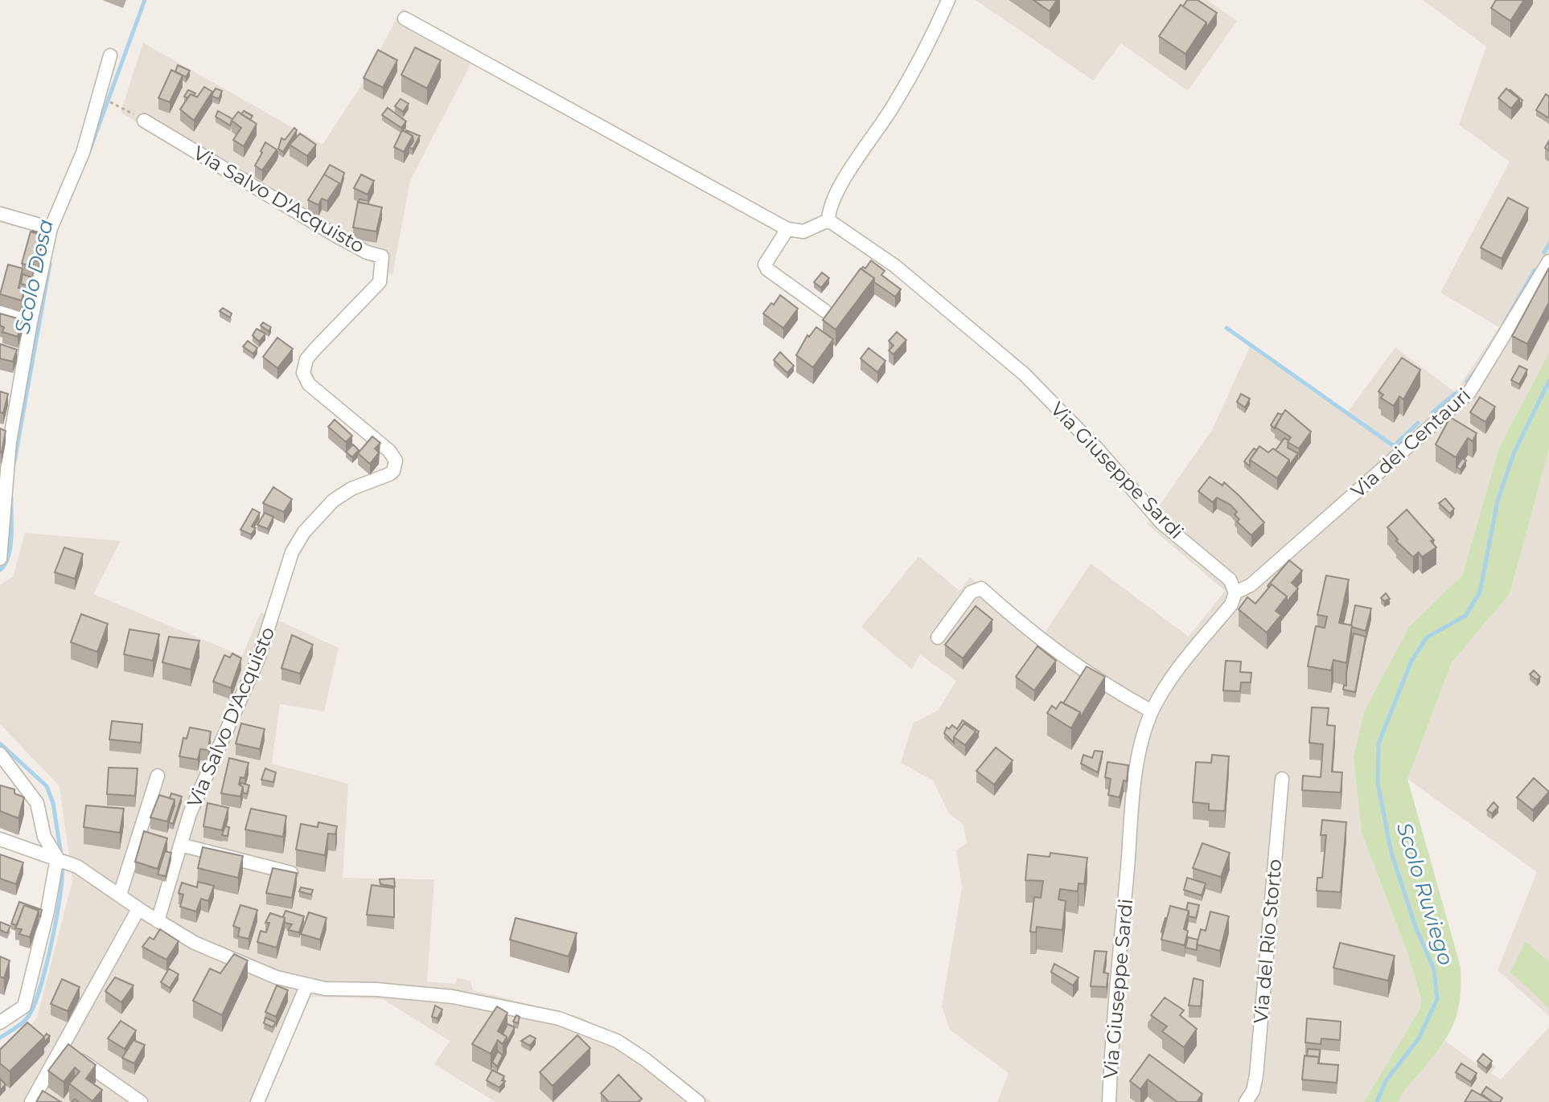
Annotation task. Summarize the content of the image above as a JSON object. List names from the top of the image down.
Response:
{
  "streets": {
    "street": [
      "Via Salvo D'Acquisto",
      "Via dei Centauri",
      "Via Giuseppe Sardi",
      "Via del Rio Storto"
    ]
  },
  "crossings": [
    ["Via dei Centauri", "Via Giuseppe Sardi"]
  ],
  "water": ["Scolo Dosa", "Scolo Ruviego"]
}
